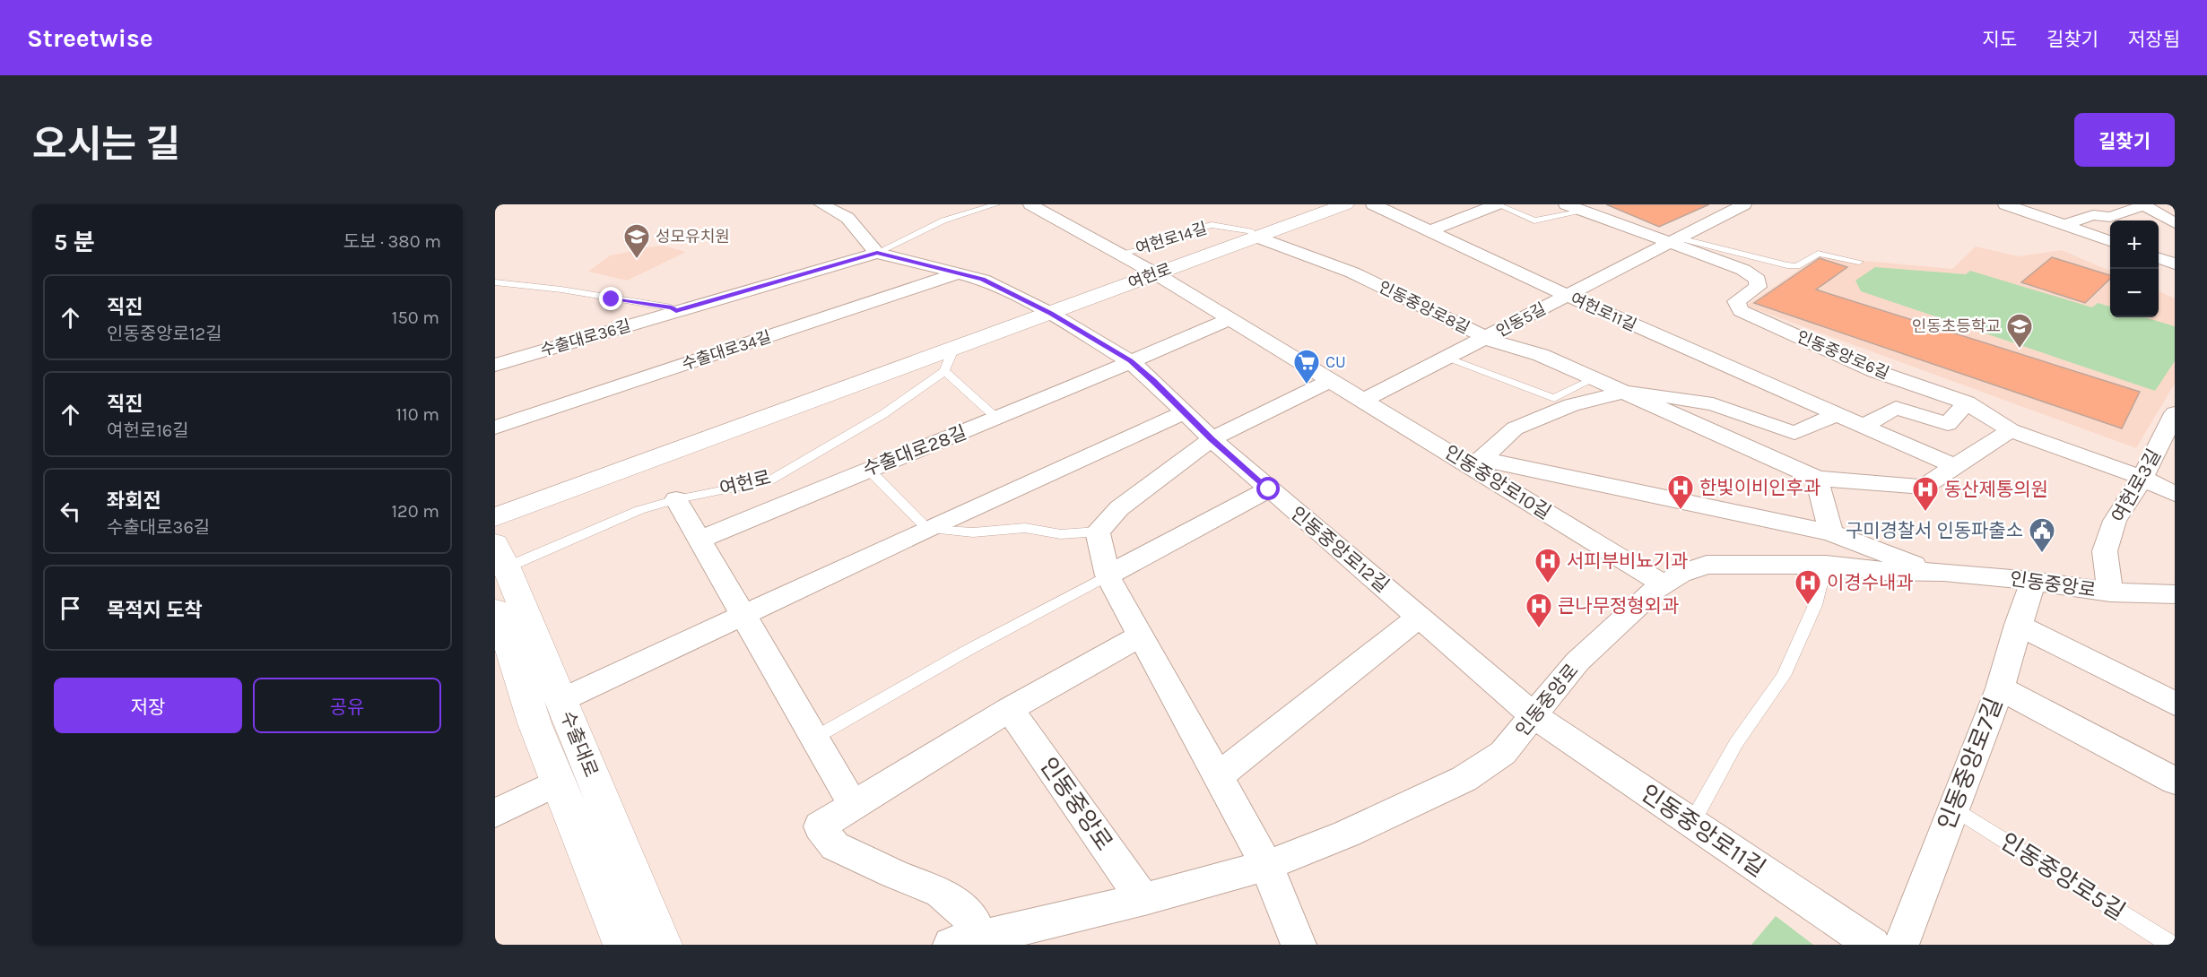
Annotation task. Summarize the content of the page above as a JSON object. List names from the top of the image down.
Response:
{
  "streets": {
    "street": [
      "여헌로14길",
      "여헌로",
      "인동중앙로8길",
      "여헌로11길",
      "인동5길",
      "수출대로36길",
      "수출대로34길",
      "인동중앙로6길",
      "수출대로28길",
      "인동중앙로10길",
      "여헌로3길",
      "인동중앙로12길",
      "인동중앙로",
      "수출대로",
      "인동중앙로7길",
      "인동중앙로11길"
    ],
    "lane": ["인동중앙로5길"]
  },
  "crossings": [
    ["여헌로14길", "여헌로"],
    ["여헌로14길", "인동중앙로8길"],
    ["여헌로14길", "인동중앙로10길"],
    ["여헌로", "인동중앙로8길"],
    ["여헌로", "인동중앙로10길"],
    ["여헌로", "인동중앙로12길"],
    ["여헌로", "수출대로"],
    ["인동중앙로8길", "여헌로11길"],
    ["인동중앙로8길", "인동5길"],
    ["여헌로11길", "인동5길"],
    ["인동5길", "인동중앙로6길"],
    ["인동5길", "인동중앙로10길"],
    ["수출대로36길", "인동중앙로12길"],
    ["수출대로34길", "인동중앙로12길"],
    ["인동중앙로6길", "여헌로3길"],
    ["수출대로28길", "인동중앙로12길"],
    ["인동중앙로10길", "인동중앙로"],
    ["여헌로3길", "인동중앙로"],
    ["인동중앙로12길", "인동중앙로"],
    ["인동중앙로12길", "인동중앙로11길"],
    ["인동중앙로", "인동중앙로7길"],
    ["인동중앙로", "인동중앙로11길"],
    ["인동중앙로7길", "인동중앙로5길"]
  ],
  "places": {
    "school or university": ["성모유치원", "인동초등학교"],
    "supermarket": ["CU"],
    "hospital": [
      "한빛이비인후과",
      "동산제통의원",
      "서피부비뇨기과",
      "이경수내과",
      "큰나무정형외과"
    ],
    "public building": ["구미경찰서 인동파출소"]
  },
  "page": {
    "header": "Streetwise",
    "nav": ["지도", "길찾기", "저장됨"],
    "title": "오시는 길",
    "buttons": [
      "길찾기",
      ["저장", "공유"]
    ],
    "heading": ["5 분", "도보 · 380 m"],
    "map_buttons": ["+", "−"],
    "list": [
      ["직진", "인동중앙로12길", "150 m"],
      ["직진", "여헌로16길", "110 m"],
      ["좌회전", "수출대로36길", "120 m"],
      "목적지 도착"
    ]
  }
}
